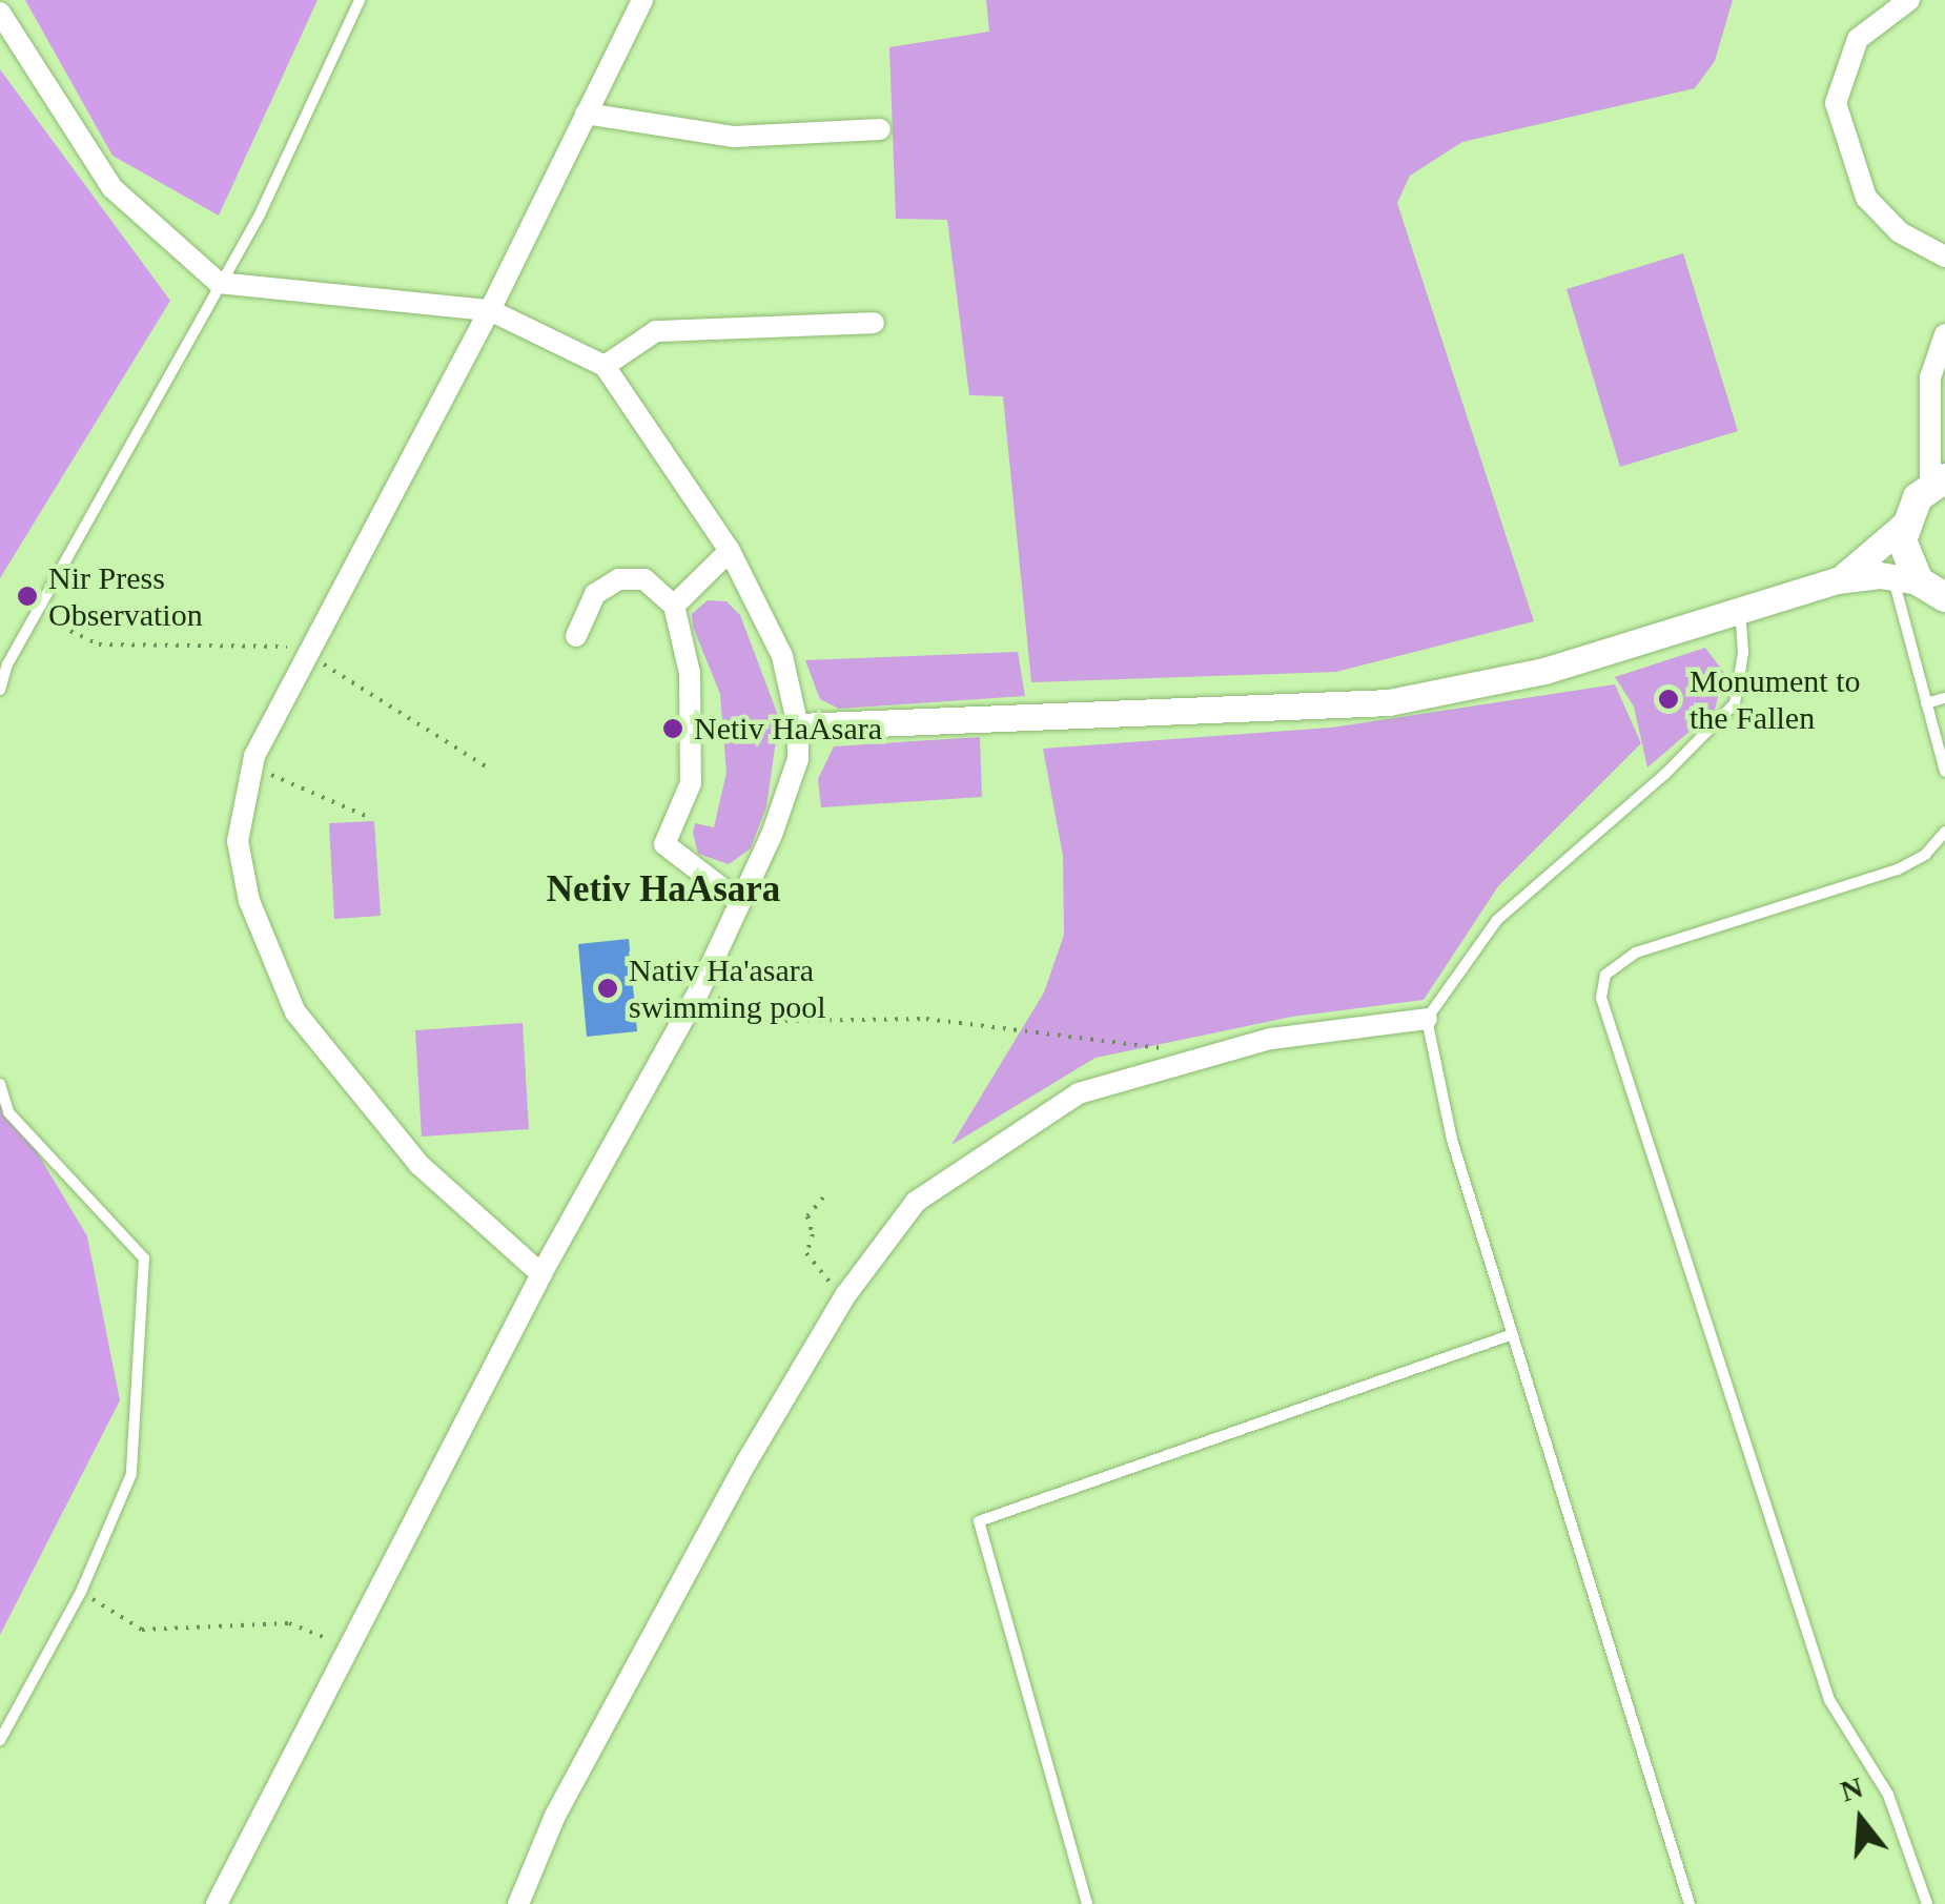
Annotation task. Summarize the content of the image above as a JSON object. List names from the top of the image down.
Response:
{
  "districts": ["Netiv HaAsara"],
  "places": [
    "Nir Press Observation",
    "Monument to the Fallen",
    "Netiv HaAsara",
    "Nativ Ha'asara swimming pool"
  ],
  "north": "top"
}
